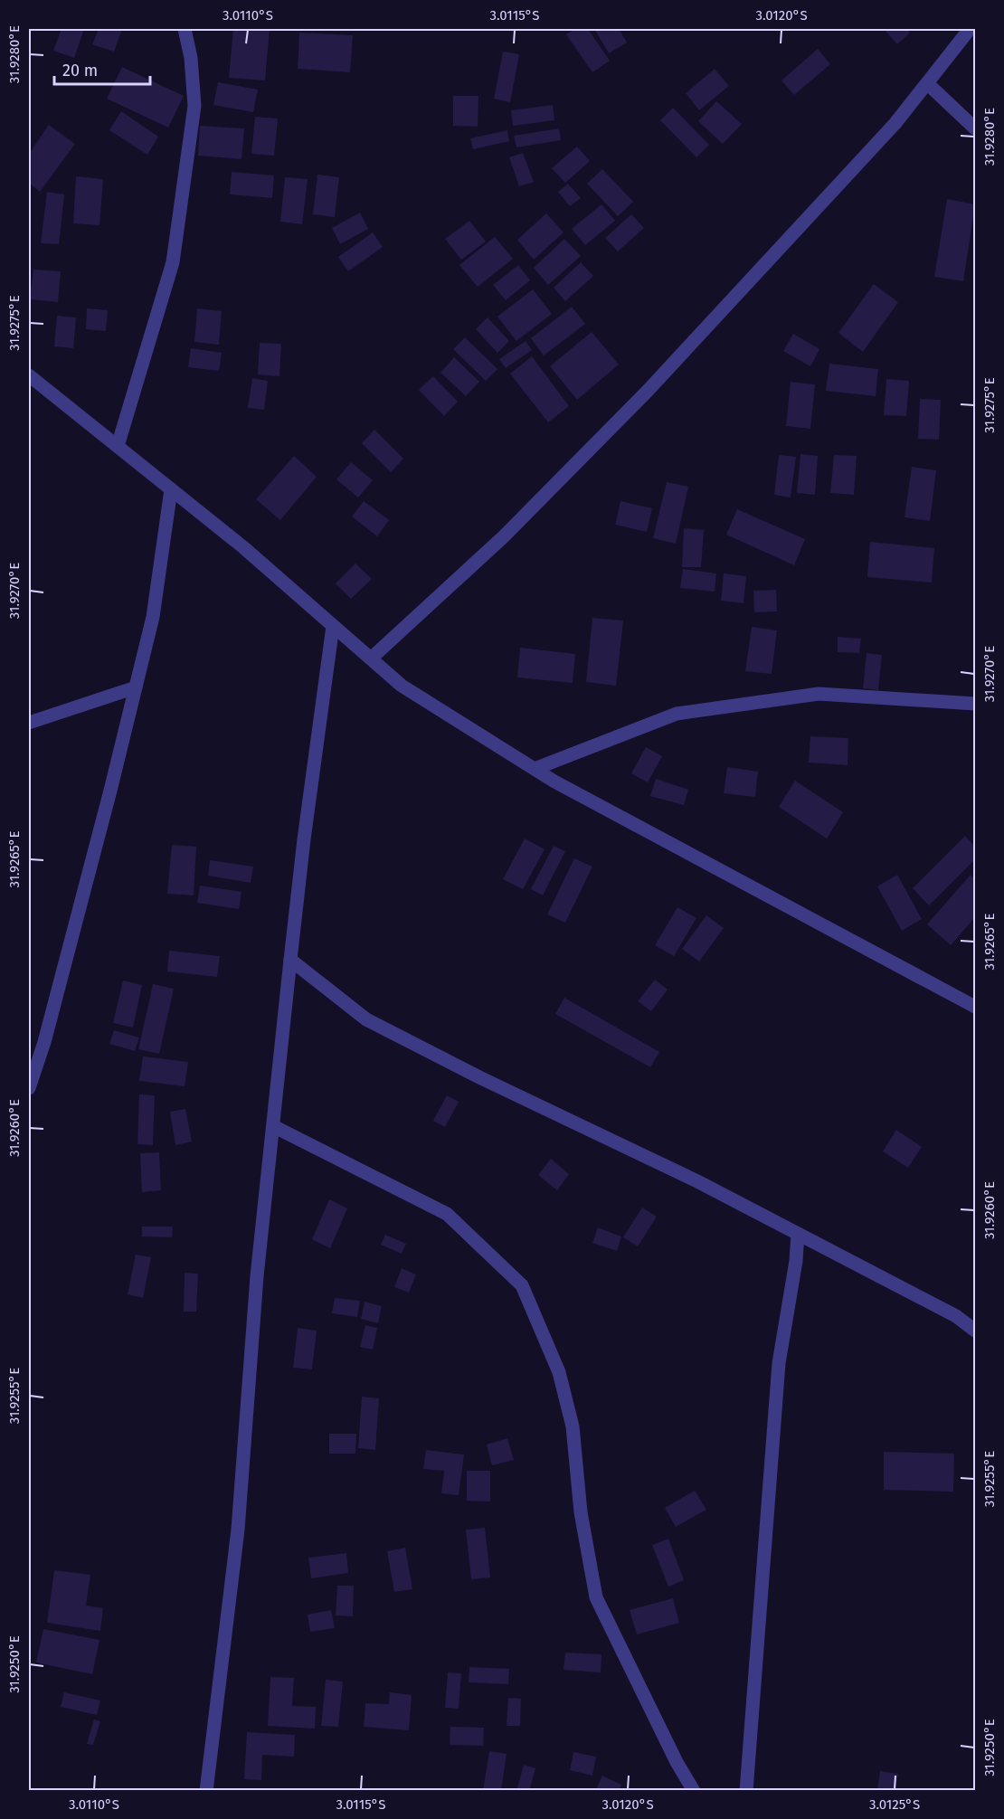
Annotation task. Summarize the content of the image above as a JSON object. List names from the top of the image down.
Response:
{
  "scale_bar": "20 m",
  "coordinates": [
    "3.0110°S",
    "3.0115°S",
    "3.0120°S",
    "31.9280°E",
    "31.9275°E",
    "31.9270°E",
    "31.9265°E",
    "31.9260°E",
    "31.9255°E",
    "31.9250°E",
    "3.0125°S"
  ]
}
